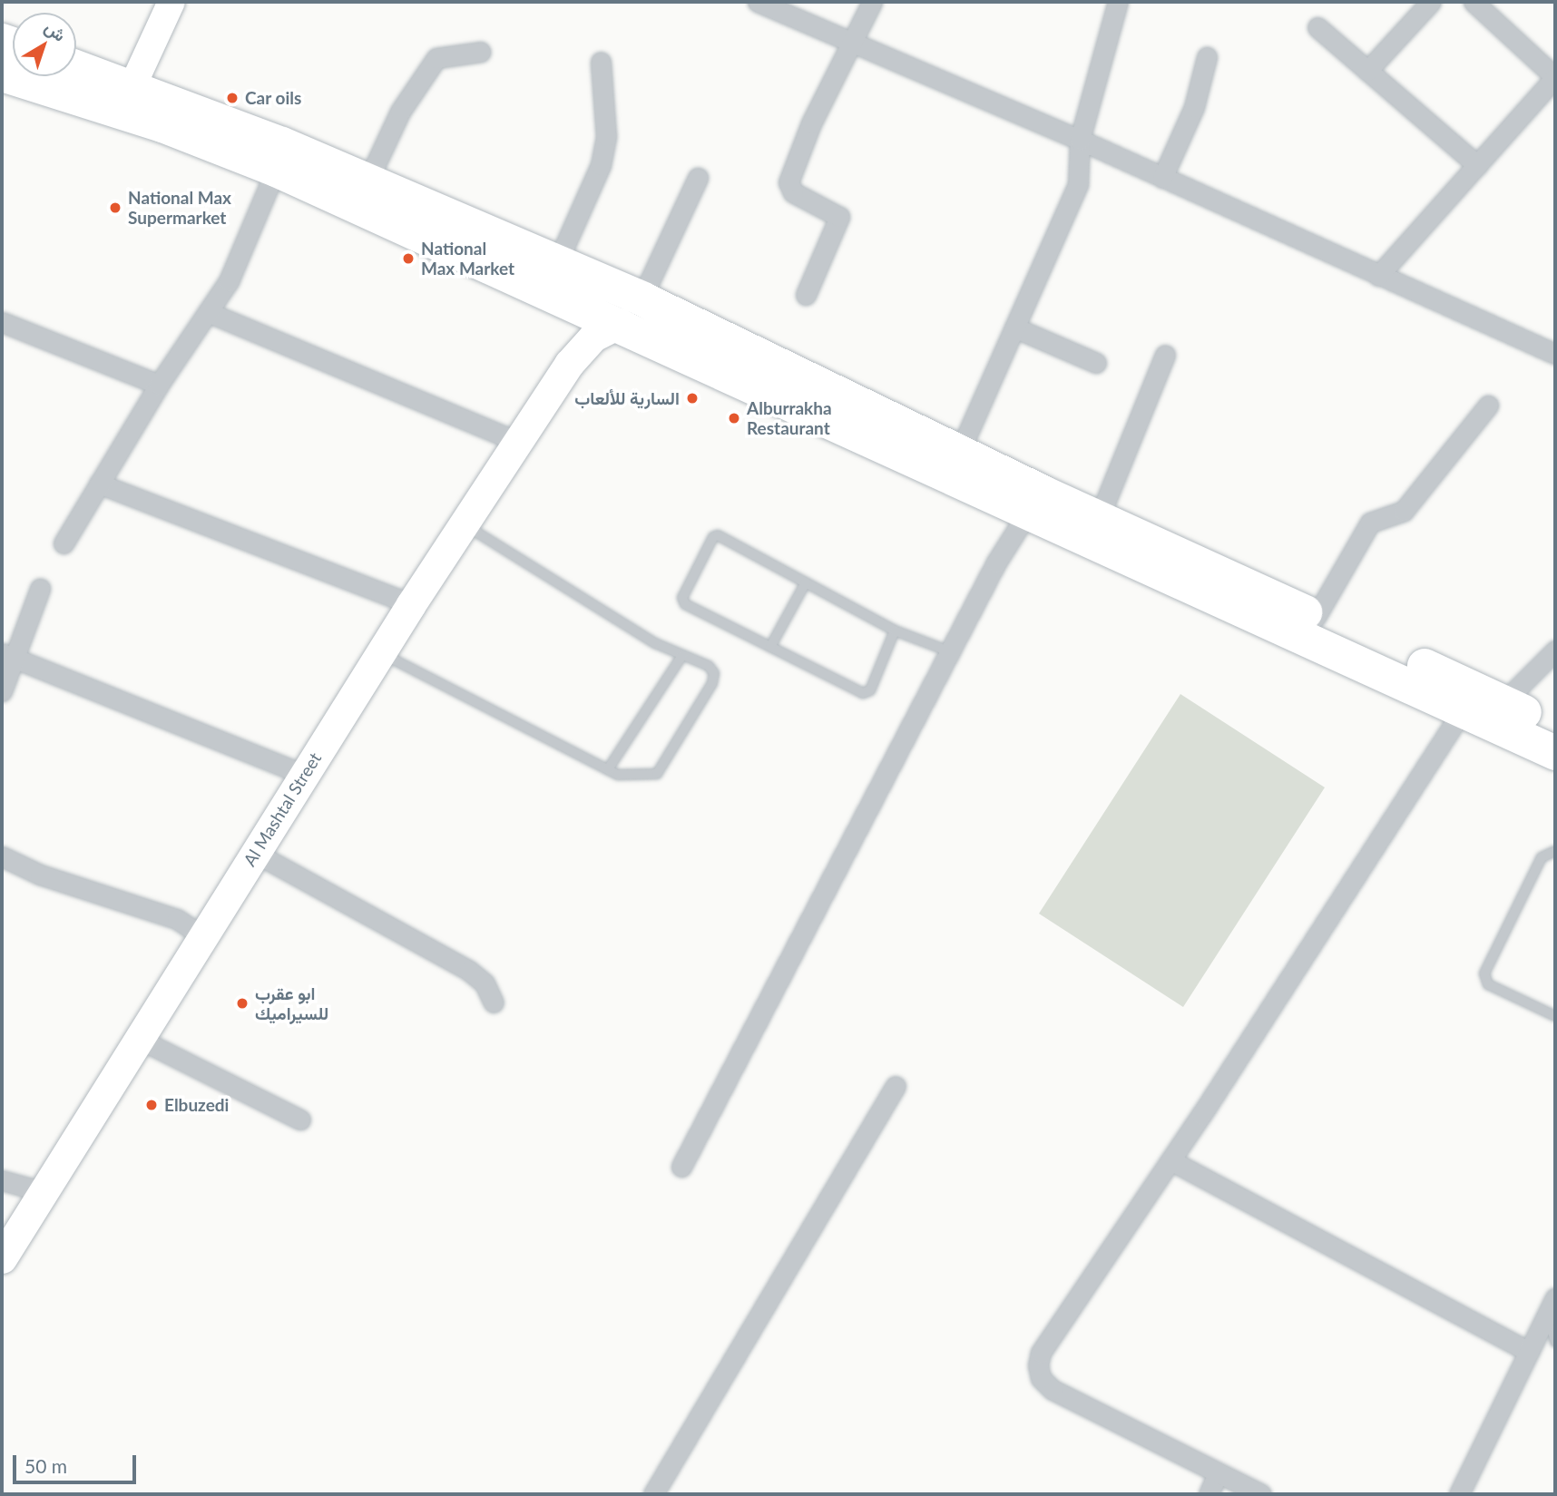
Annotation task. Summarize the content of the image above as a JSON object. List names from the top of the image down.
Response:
{
  "streets": {
    "main road": ["Al Mashtal Street"]
  },
  "places": [
    "Car oils",
    "National Max Supermarket",
    "National Max Market",
    "السارية للألعاب",
    "Alburrakha Restaurant",
    "ابو عقرب للسيراميك",
    "Elbuzedi"
  ],
  "scale_bar": "50 m",
  "north": "top right"
}
